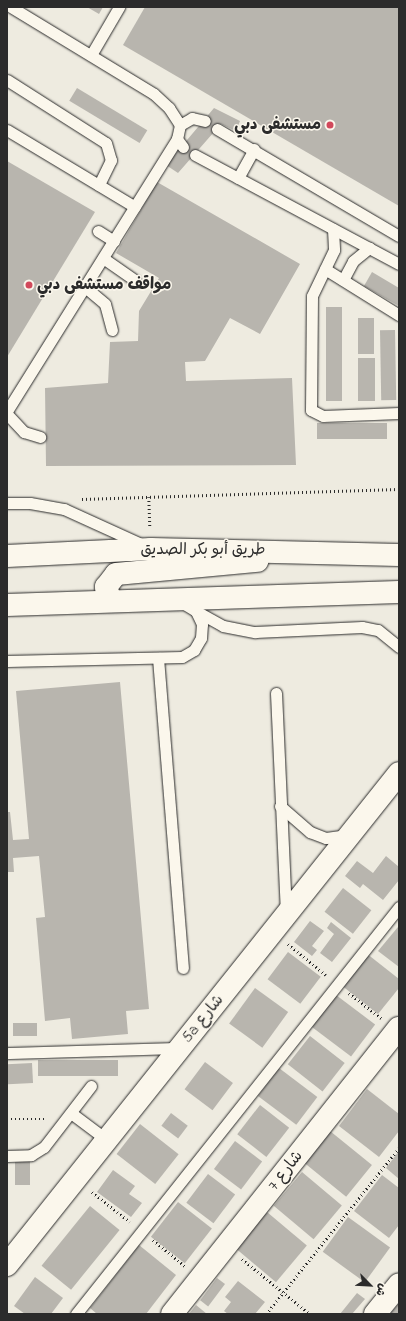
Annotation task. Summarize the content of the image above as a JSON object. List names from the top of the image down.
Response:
{
  "streets": {
    "street": ["طريق أبو بكر الصديق", "5a شارع", "شارع 7"]
  },
  "places": ["مستشفى دبي", "مواقف مستشفى دبي"],
  "north": "bottom right"
}
